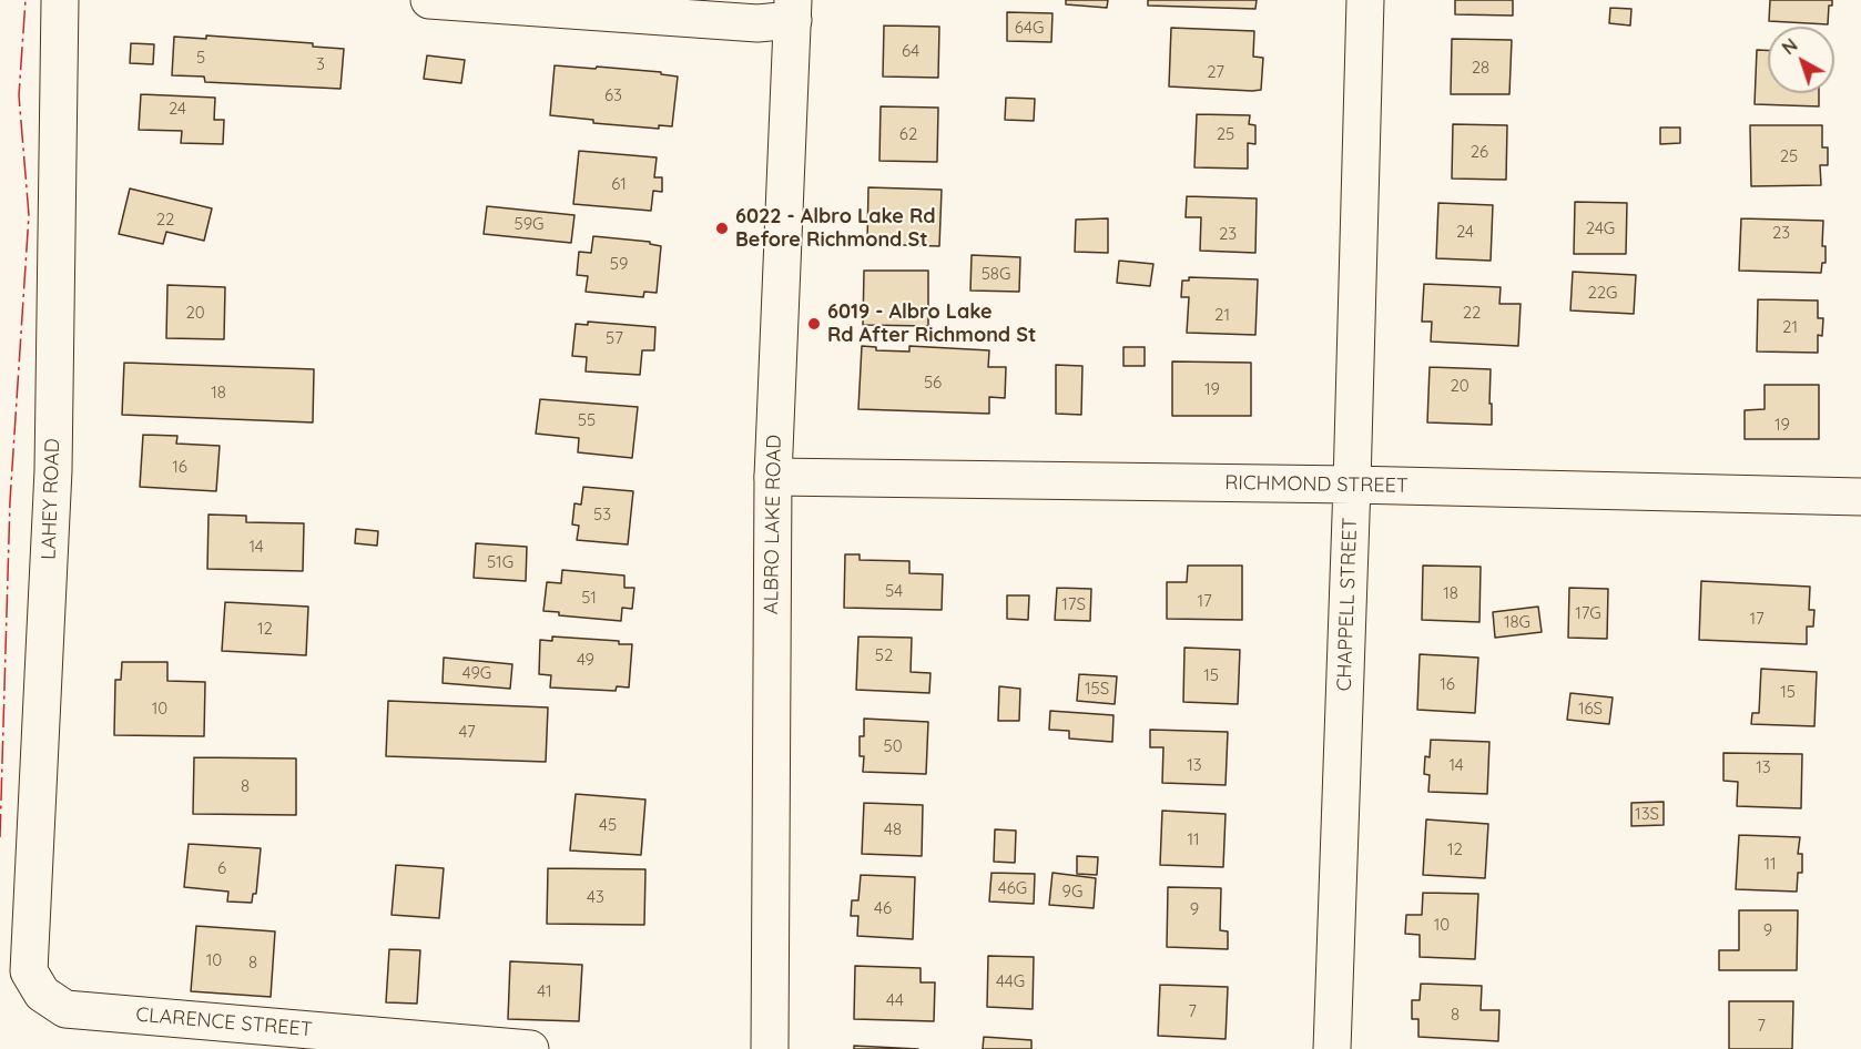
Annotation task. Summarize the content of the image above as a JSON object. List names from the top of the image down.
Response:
{
  "streets": {
    "street": [
      "RICHMOND STREET",
      "LAHEY ROAD",
      "ALBRO LAKE ROAD",
      "CHAPPELL STREET",
      "CLARENCE STREET"
    ]
  },
  "crossings": [
    ["RICHMOND STREET", "ALBRO LAKE ROAD"],
    ["RICHMOND STREET", "CHAPPELL STREET"],
    ["LAHEY ROAD", "CLARENCE STREET"]
  ],
  "places": ["6022 - Albro Lake Rd Before Richmond St", "6019 - Albro Lake Rd After Richmond St"],
  "house_numbers": [
    "64G",
    "64",
    "5",
    "3",
    "28",
    "27",
    "63",
    "24",
    "62",
    "25",
    "26",
    "25",
    "61",
    "22",
    "59G",
    "24G",
    "24",
    "23",
    "23",
    "59",
    "58G",
    "22G",
    "20",
    "22",
    "21",
    "21",
    "57",
    "56",
    "20",
    "19",
    "18",
    "55",
    "19",
    "16",
    "53",
    "14",
    "51G",
    "54",
    "18",
    "51",
    "17",
    "17S",
    "17G",
    "17",
    "18G",
    "12",
    "52",
    "49",
    "49G",
    "15",
    "16",
    "15S",
    "15",
    "10",
    "16S",
    "47",
    "50",
    "13",
    "14",
    "13",
    "8",
    "13S",
    "45",
    "48",
    "11",
    "12",
    "11",
    "6",
    "46G",
    "9G",
    "43",
    "46",
    "9",
    "10",
    "9",
    "10",
    "8",
    "44G",
    "41",
    "44",
    "7",
    "8",
    "7"
  ],
  "north": "top left"
}
